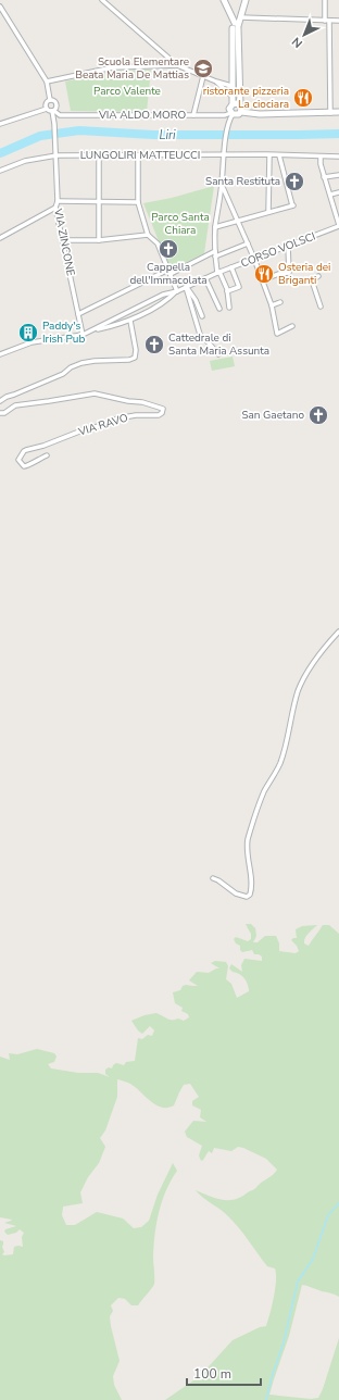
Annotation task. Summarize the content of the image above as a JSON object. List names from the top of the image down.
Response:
{
  "streets": {
    "street": [
      "VIA ALDO MORO",
      "LUNGOLIRI MATTEUCCI",
      "VIA ZINCONE",
      "CORSO VOLSCI",
      "VIA RAVO"
    ]
  },
  "crossings": [
    ["VIA ALDO MORO", "VIA ZINCONE"],
    ["LUNGOLIRI MATTEUCCI", "VIA ZINCONE"]
  ],
  "water": ["Liri"],
  "parks": ["Parco Valente", "Parco Santa Chiara"],
  "places": {
    "school or university": ["Scuola Elementare Beata Maria De Mattias"],
    "restaurant": ["ristorante pizzeria La ciociara", "Osteria dei Briganti"],
    "church": [
      "Santa Restituta",
      "Cappella dell'Immacolata",
      "Cattedrale di Santa Maria Assunta",
      "San Gaetano"
    ],
    "building": ["Paddy's Irish Pub"]
  },
  "scale_bar": "100 m",
  "north": "bottom left"
}
